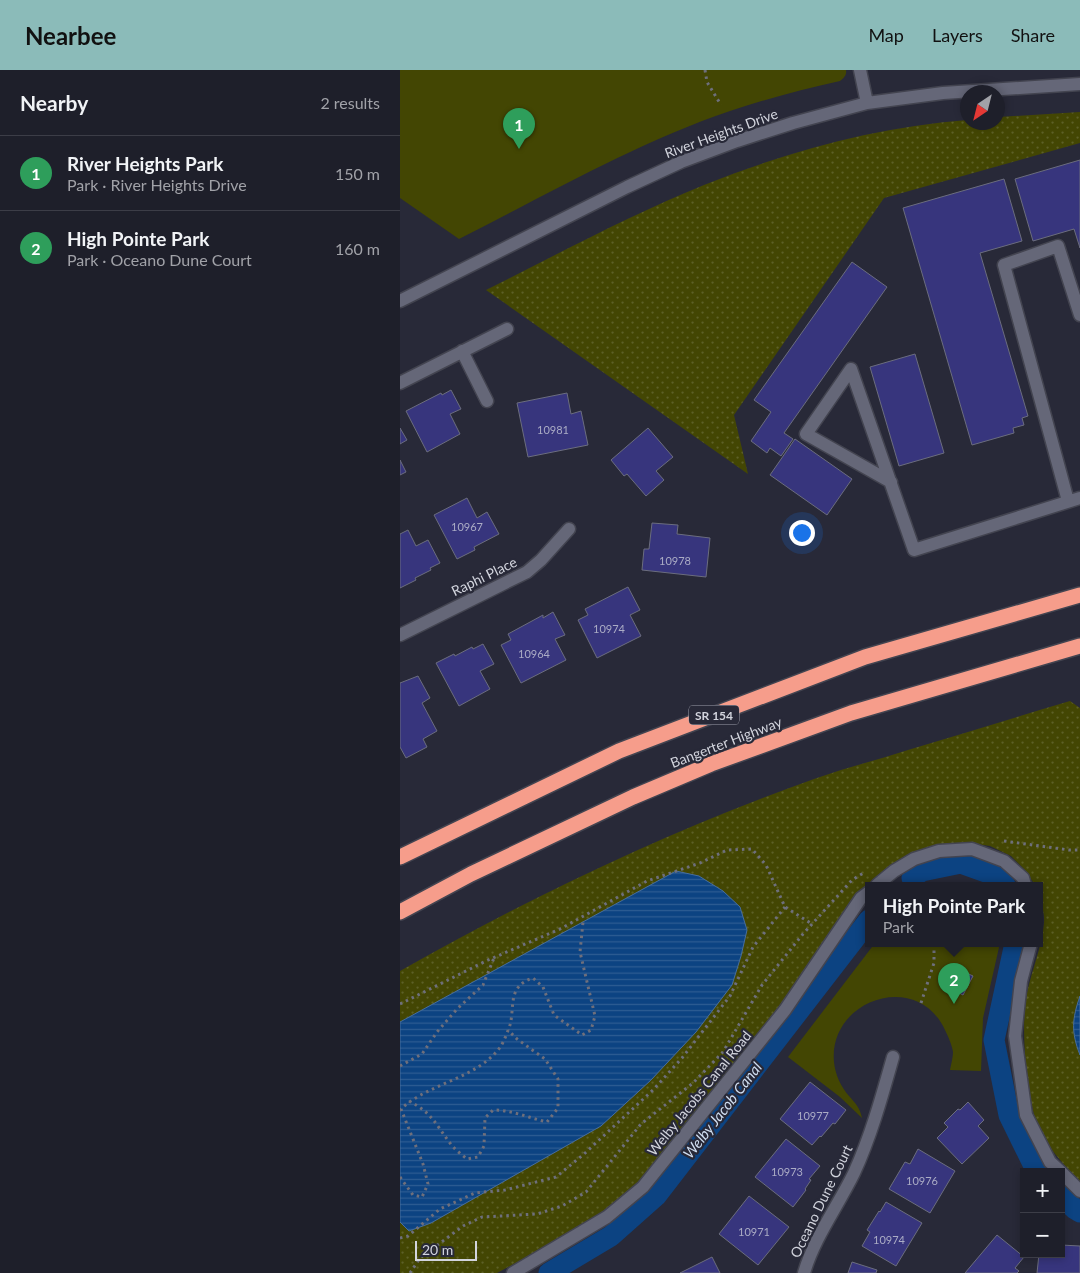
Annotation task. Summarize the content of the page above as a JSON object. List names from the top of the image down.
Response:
{
  "streets": {
    "highway": ["SR 154", "Bangerter Highway"],
    "street": [
      "River Heights Drive",
      "Raphi Place",
      "Welby Jacobs Canal Road",
      "Oceano Dune Court"
    ]
  },
  "water": ["Welby Jacob Canal"],
  "house_numbers": [
    "10981",
    "10967",
    "10978",
    "10974",
    "10964",
    "10977",
    "10973",
    "10976",
    "10971",
    "10974"
  ],
  "scale_bar": "20 m",
  "north": "bottom left",
  "page": {
    "header": "Nearbee",
    "nav": ["Map", "Layers", "Share"],
    "heading": ["Nearby", "2 results"],
    "pins": ["1", "2"],
    "list": [
      {
        "mark": "1",
        "name": "River Heights Park",
        "note": "Park · River Heights Drive",
        "value": "150 m"
      },
      {
        "mark": "2",
        "name": "High Pointe Park",
        "note": "Park · Oceano Dune Court",
        "value": "160 m"
      }
    ],
    "popup": ["High Pointe Park", "Park"],
    "map_buttons": ["+", "−"],
    "scale": "20 m"
  }
}
